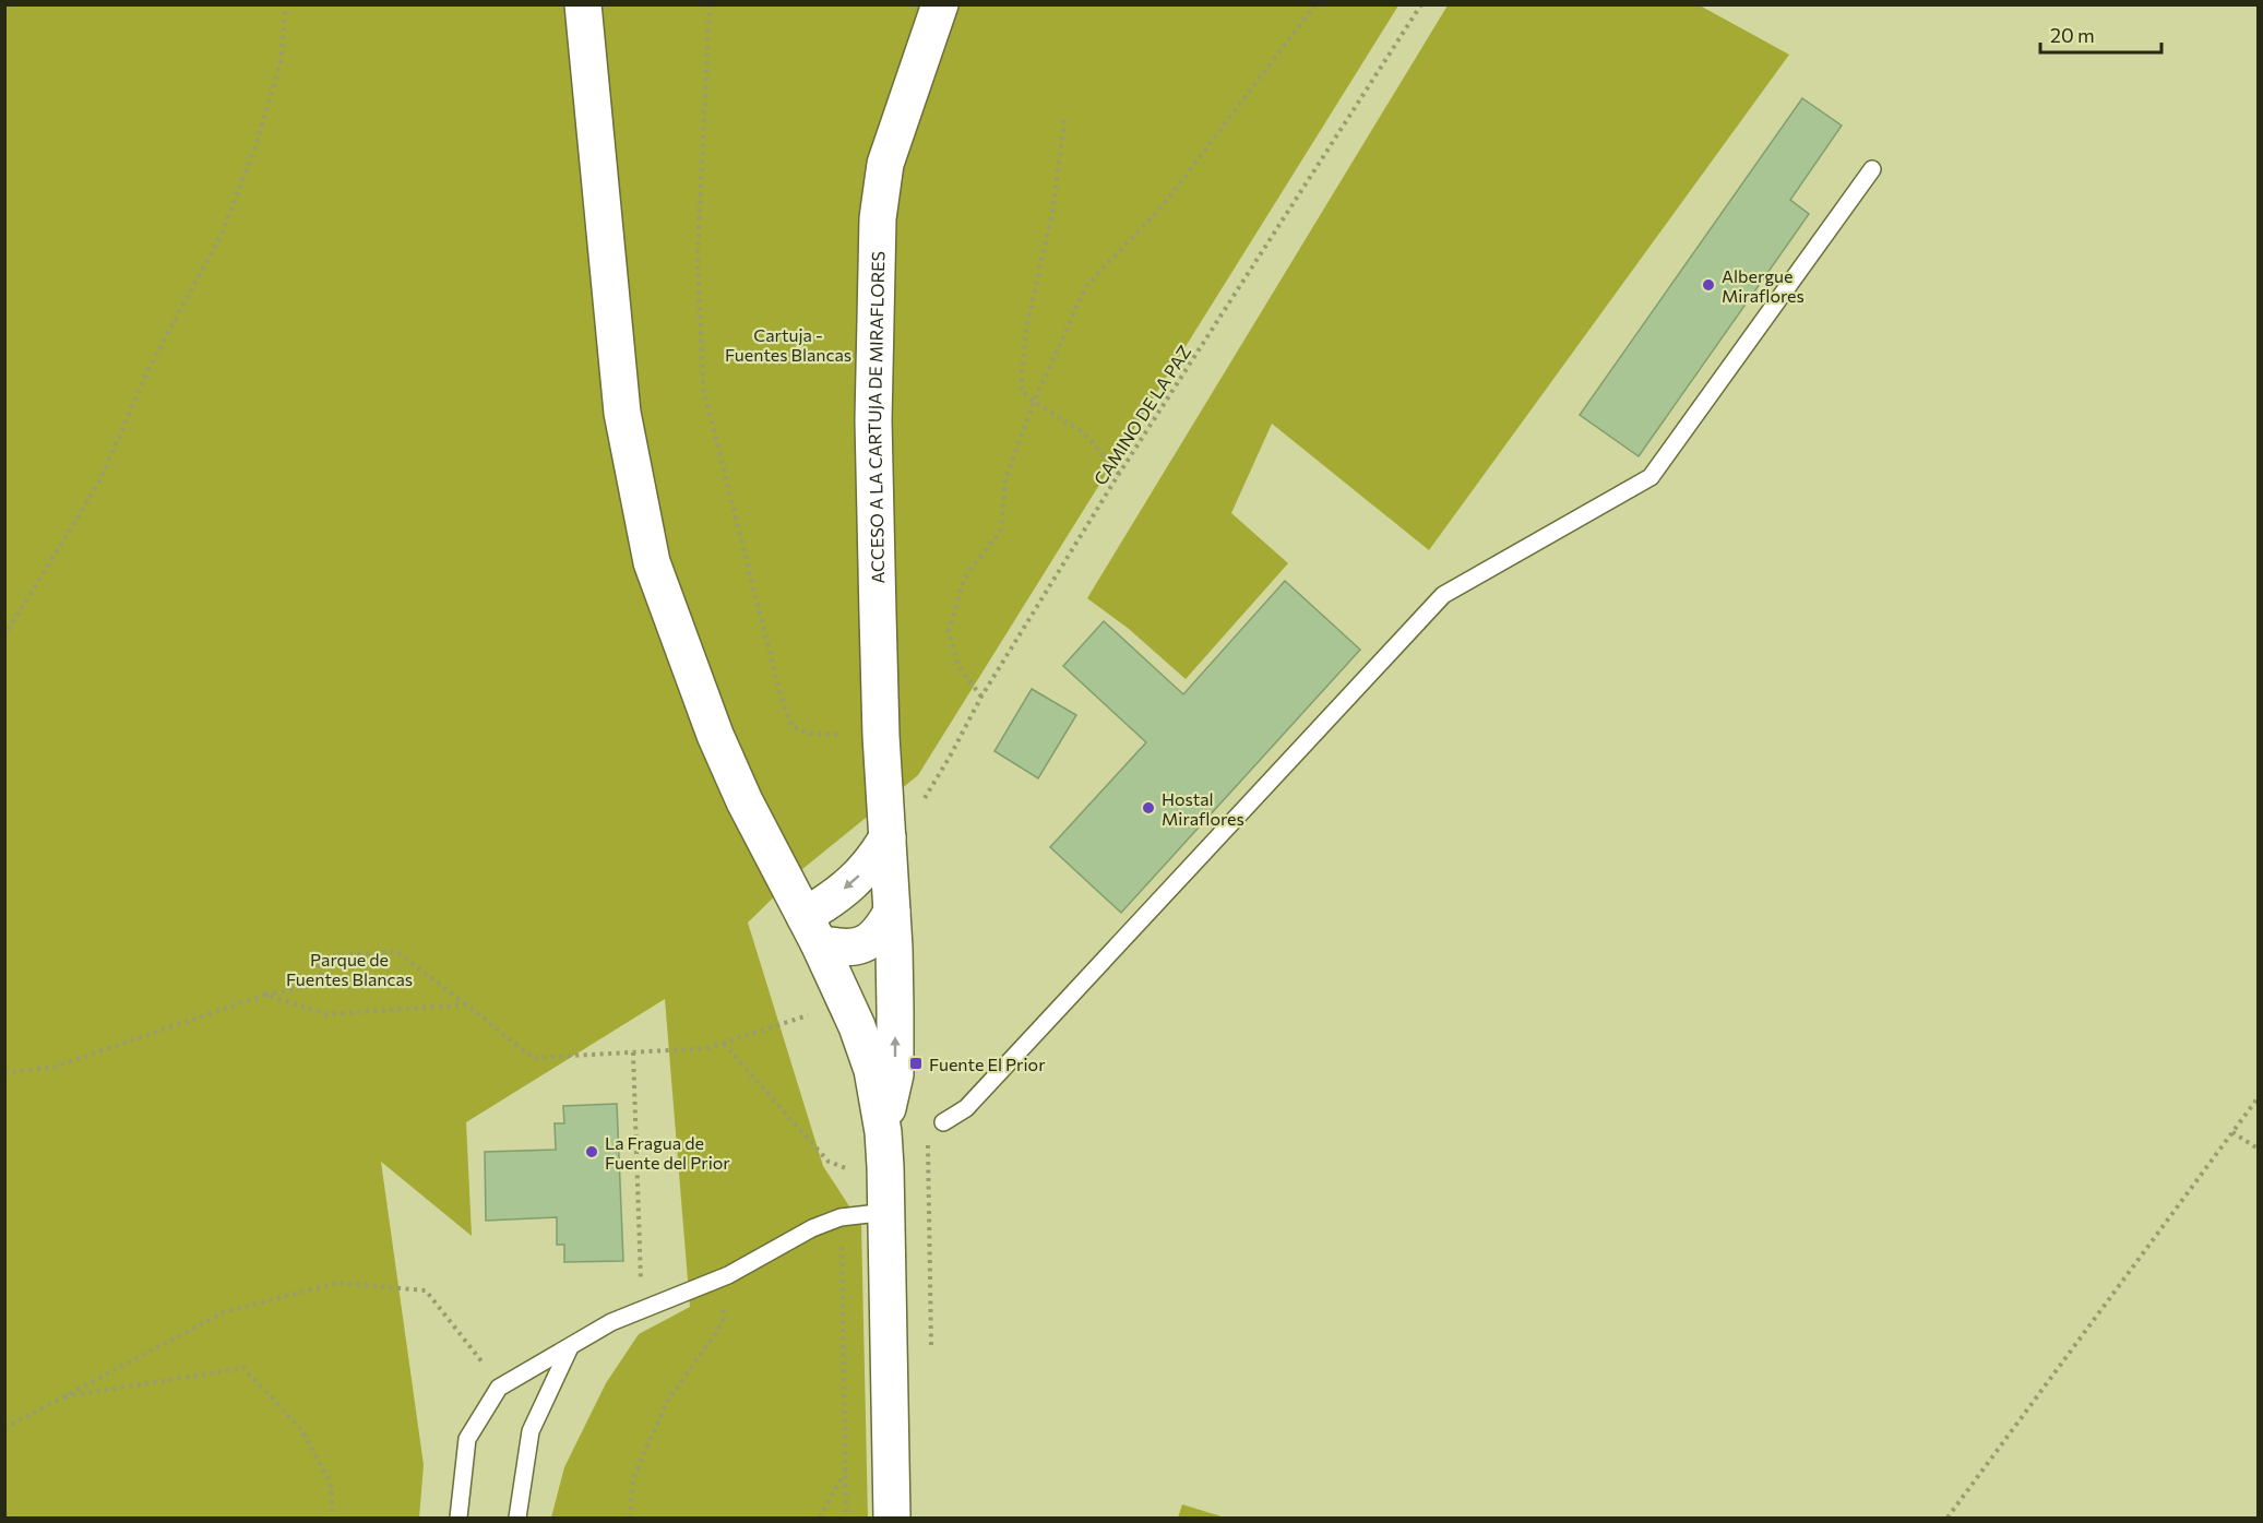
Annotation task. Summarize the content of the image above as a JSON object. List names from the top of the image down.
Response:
{
  "streets": {
    "main road": ["ACCESO A LA CARTUJA DE MIRAFLORES"],
    "path": ["CAMINO DE LA PAZ"]
  },
  "crossings": [
    ["CAMINO DE LA PAZ", "ACCESO A LA CARTUJA DE MIRAFLORES"]
  ],
  "parks": ["Cartuja - Fuentes Blancas", "Parque de Fuentes Blancas"],
  "places": {
    "other": ["Albergue Miraflores", "Hostal Miraflores", "La Fragua de Fuente del Prior"],
    "transit": ["Fuente El Prior"]
  },
  "scale_bar": "20 m"
}
